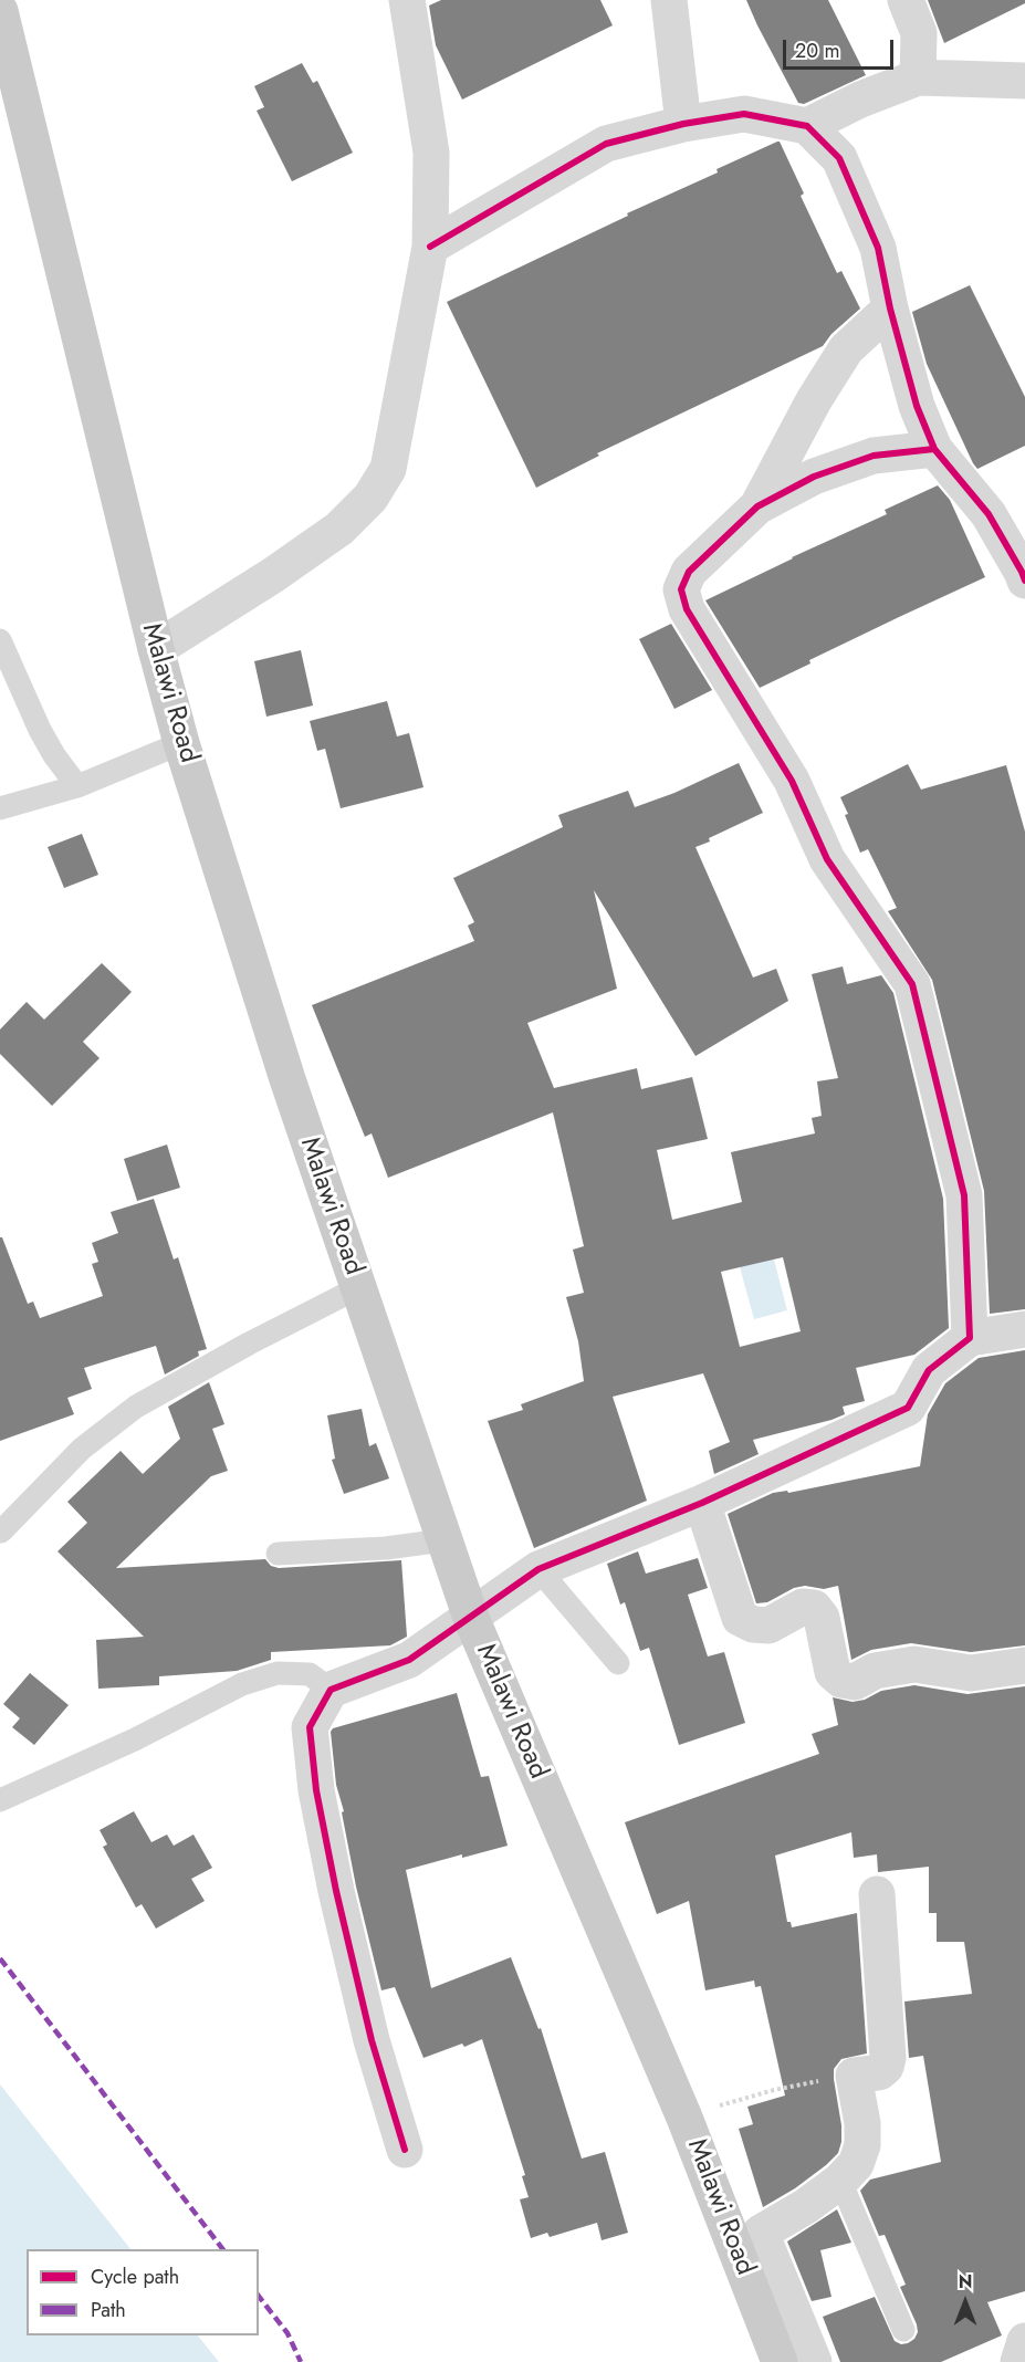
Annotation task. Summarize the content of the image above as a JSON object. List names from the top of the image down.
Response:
{
  "streets": {
    "main road": ["Malawi Road"]
  },
  "legend": ["Cycle path", "Path"],
  "scale_bar": "20 m",
  "north": "top"
}
